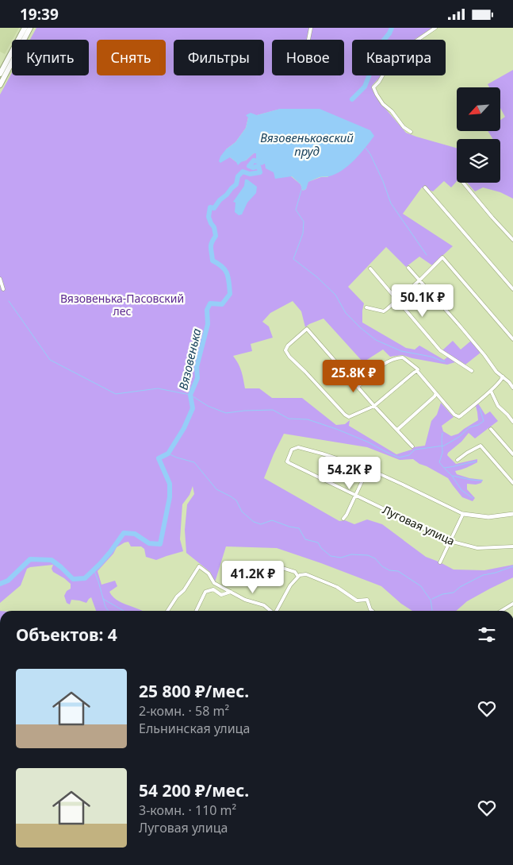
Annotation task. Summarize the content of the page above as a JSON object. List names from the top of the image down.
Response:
{
  "streets": {
    "street": ["Луговая улица"]
  },
  "water": ["Вязовеньковский пруд", "Вязовенька"],
  "parks": ["Вязовенька-Пасовский лес"],
  "north": "bottom left",
  "page": {
    "status": "19:39",
    "chip": [
      "Купить",
      "Снять",
      "Фильтры",
      "Новое",
      "Квартира"
    ],
    "price": [
      "50.1K ₽",
      "25.8K ₽",
      "54.2K ₽",
      "41.2K ₽"
    ],
    "heading": "Объектов: 4",
    "list": [
      {
        "name": "25 800 ₽/мес.",
        "note": "2-комн. · 58 m² · Ельнинская улица"
      },
      {
        "name": "54 200 ₽/мес.",
        "note": "3-комн. · 110 m² · Луговая улица"
      }
    ]
  }
}
